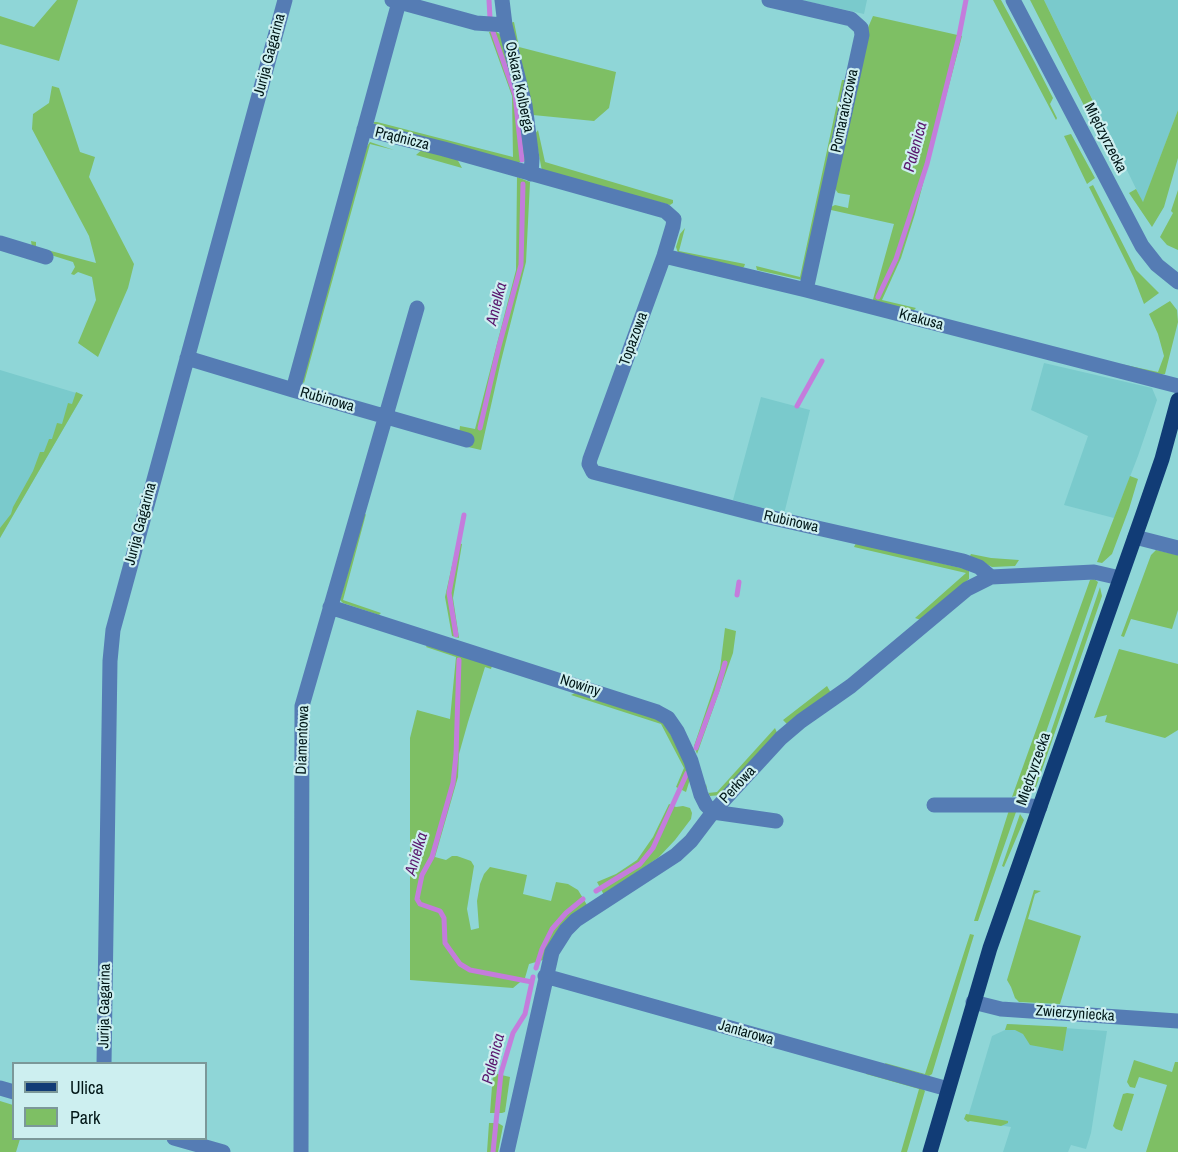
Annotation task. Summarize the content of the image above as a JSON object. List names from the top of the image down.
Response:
{
  "streets": {
    "main road": ["Międzyrzecka"],
    "street": [
      "Jurija Gagarina",
      "Oskara Kolberga",
      "Pomarańczowa",
      "Prądnicza",
      "Krakusa",
      "Topazowa",
      "Rubinowa",
      "Nowiny",
      "Diamentowa",
      "Perłowa",
      "Zwierzyniecka",
      "Jantarowa"
    ]
  },
  "crossings": [
    ["Jurija Gagarina", "Rubinowa"],
    ["Oskara Kolberga", "Prądnicza"],
    ["Pomarańczowa", "Krakusa"],
    ["Międzyrzecka", "Perłowa"],
    ["Międzyrzecka", "Zwierzyniecka"],
    ["Międzyrzecka", "Jantarowa"],
    ["Prądnicza", "Topazowa"],
    ["Prądnicza", "Rubinowa"],
    ["Krakusa", "Topazowa"],
    ["Topazowa", "Rubinowa"],
    ["Rubinowa", "Diamentowa"],
    ["Rubinowa", "Perłowa"],
    ["Nowiny", "Diamentowa"],
    ["Nowiny", "Perłowa"],
    ["Perłowa", "Jantarowa"]
  ],
  "water": ["Palenica", "Anielka"],
  "legend": ["Ulica", "Park"]
}
